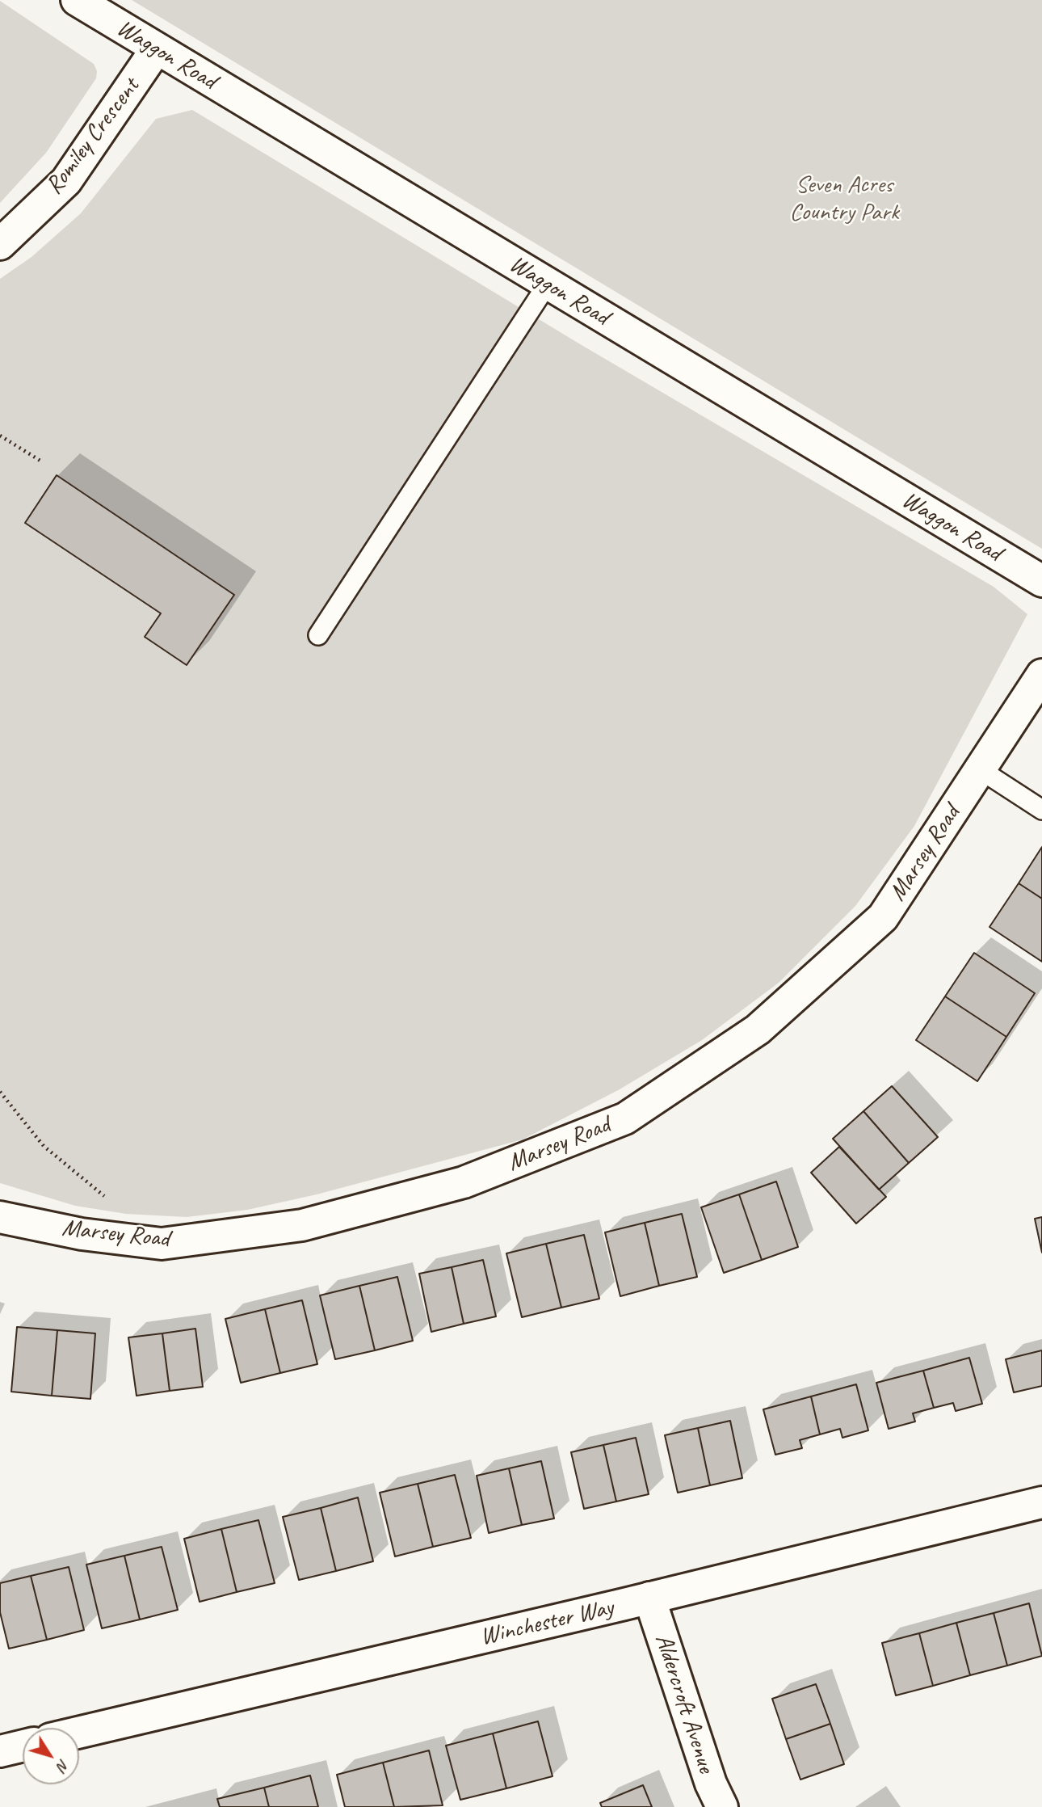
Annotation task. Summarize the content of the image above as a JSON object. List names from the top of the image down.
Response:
{
  "streets": {
    "street": [
      "Waggon Road",
      "Romiley Crescent",
      "Marsey Road",
      "Winchester Way",
      "Aldercroft Avenue"
    ]
  },
  "crossings": [
    ["Waggon Road", "Romiley Crescent"],
    ["Winchester Way", "Aldercroft Avenue"]
  ],
  "parks": ["Seven Acres Country Park"],
  "north": "bottom right"
}
